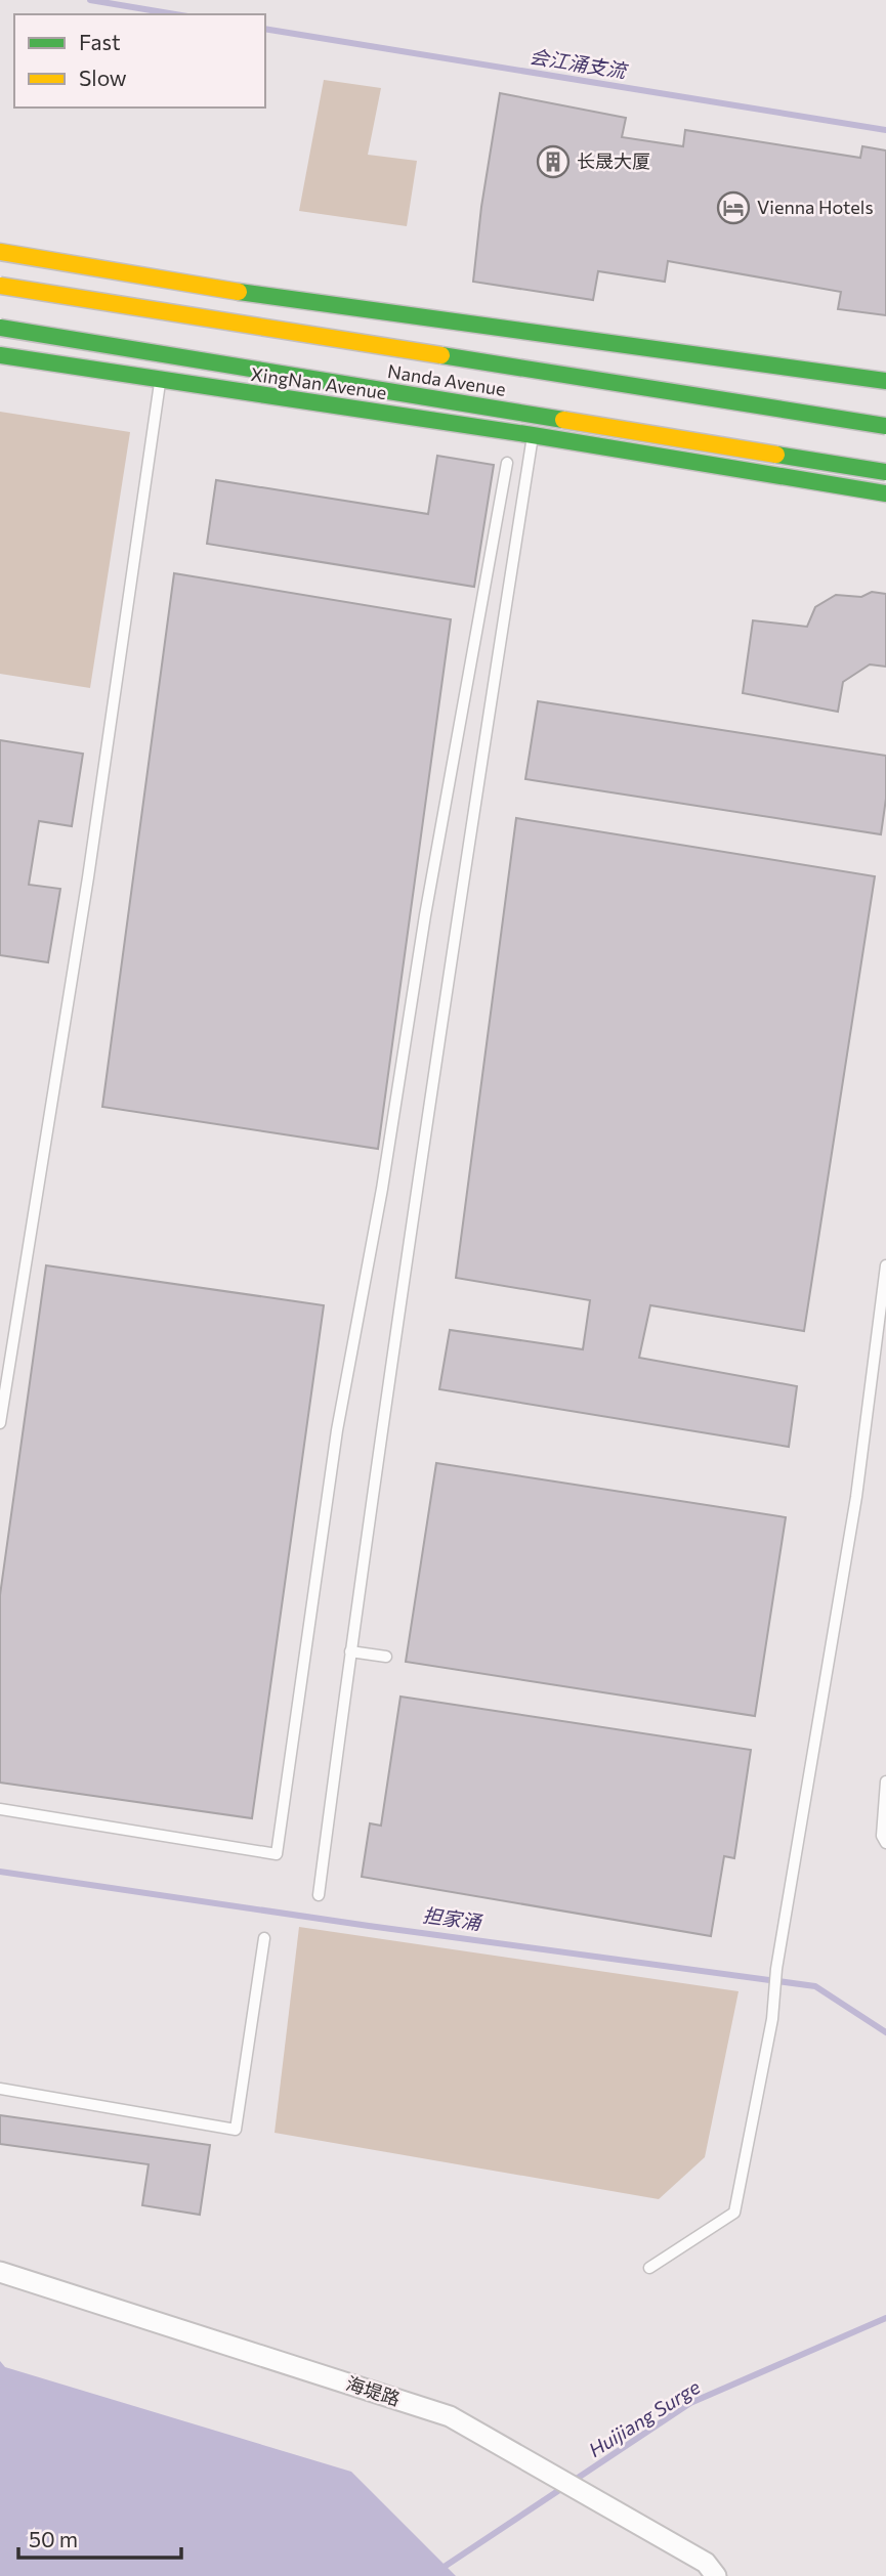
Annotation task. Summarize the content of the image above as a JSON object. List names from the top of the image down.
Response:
{
  "streets": {
    "main road": ["Nanda Avenue", "XingNan Avenue"],
    "street": ["海堤路"]
  },
  "water": ["会江涌支流", "担家涌", "Huijiang Surge"],
  "places": {
    "building": ["长晟大厦"],
    "hotel": ["Vienna Hotels"]
  },
  "legend": ["Fast", "Slow"],
  "scale_bar": "50 m"
}
